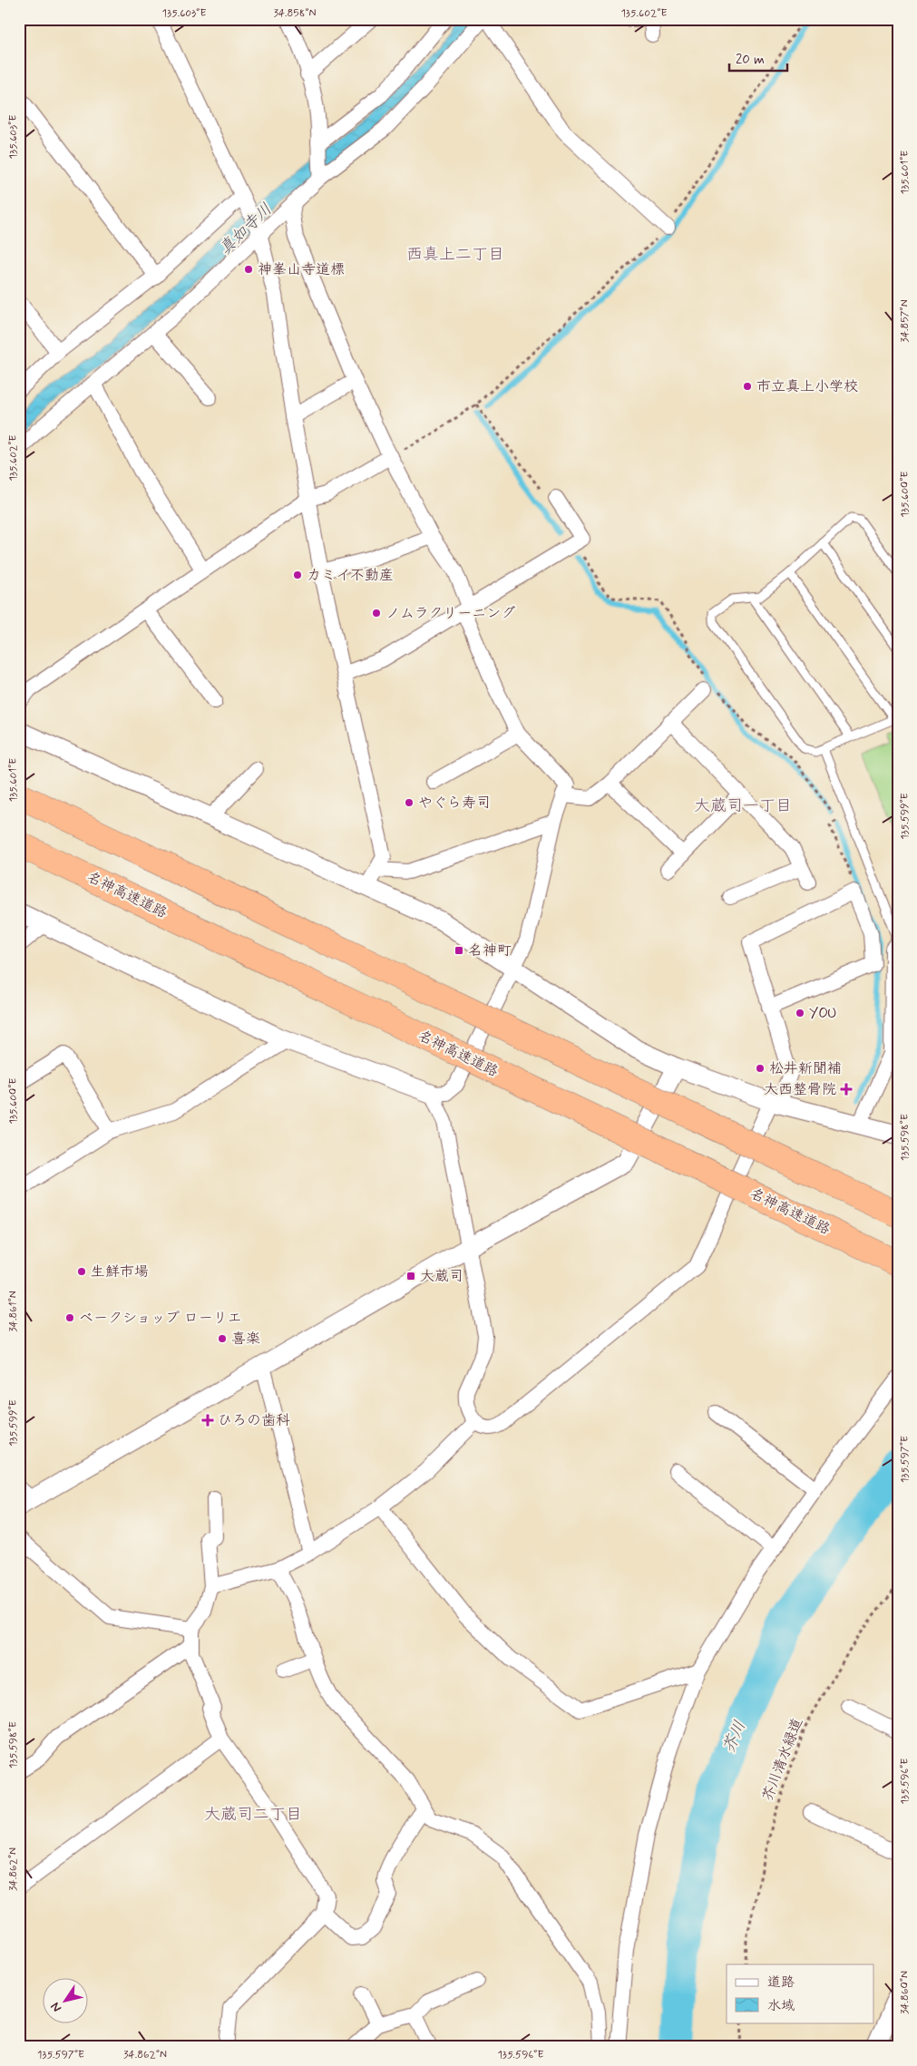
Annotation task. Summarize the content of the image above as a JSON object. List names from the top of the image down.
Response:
{
  "streets": {
    "highway": ["名神高速道路"],
    "path": ["芥川清水緑道"]
  },
  "districts": ["西真上二丁目", "大蔵司一丁目", "大蔵司二丁目"],
  "water": ["真如寺川", "芥川"],
  "places": {
    "other": [
      "神峯山寺道標",
      "市立真上小学校",
      "カミイ不動産",
      "ノムラクリーニング",
      "やぐら寿司",
      "YOU",
      "松井新聞補",
      "生鮮市場",
      "ベークショップ ローリエ",
      "喜楽"
    ],
    "transit": ["名神町", "大蔵司"],
    "health": ["大西整骨院", "ひろの歯科"]
  },
  "legend": ["道路", "水域"],
  "scale_bar": "20 m",
  "north": "bottom left",
  "coordinates": [
    "135.603°E",
    "34.858°N",
    "135.602°E",
    "135.601°E",
    "34.857°N",
    "135.600°E",
    "135.599°E",
    "135.598°E",
    "34.861°N",
    "135.597°E",
    "135.596°E",
    "34.862°N",
    "34.860°N"
  ]
}
